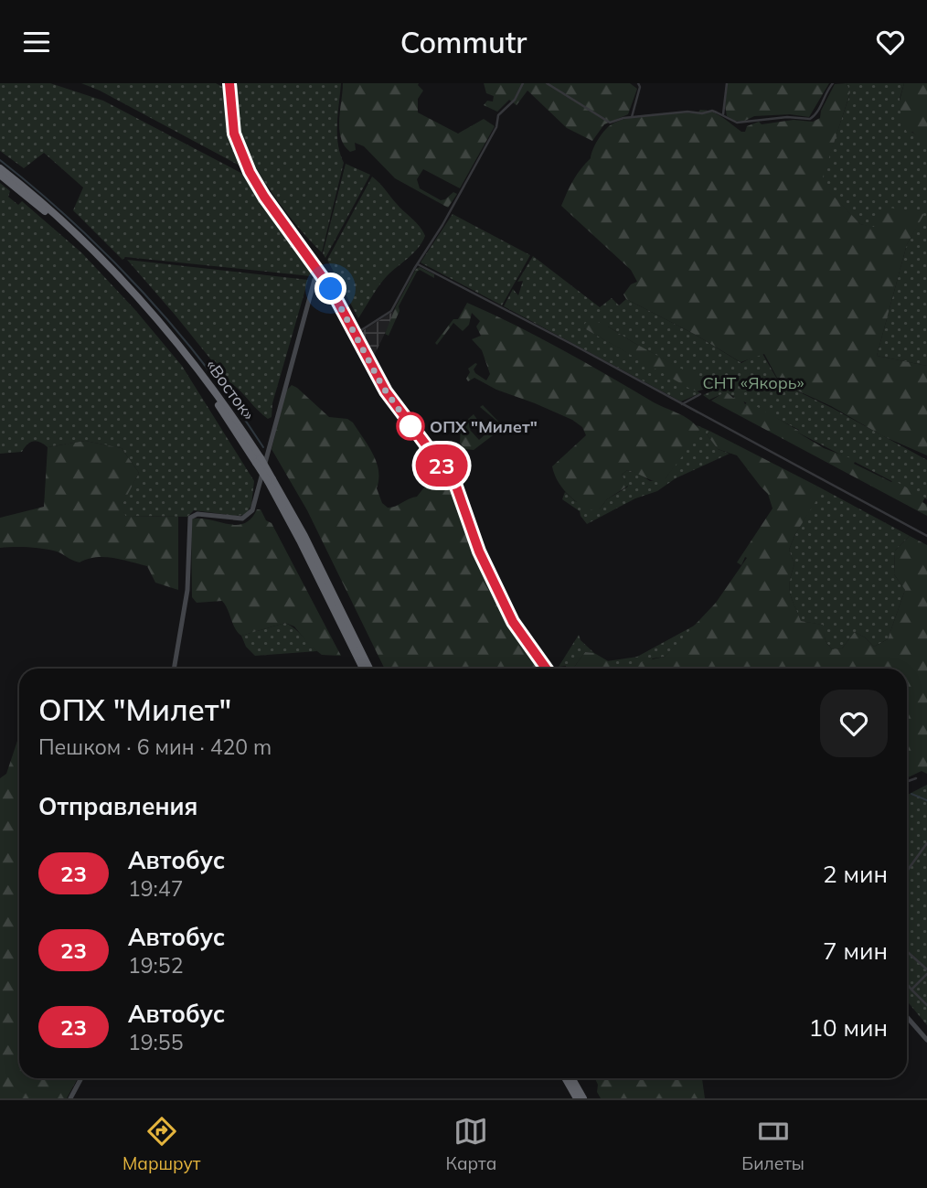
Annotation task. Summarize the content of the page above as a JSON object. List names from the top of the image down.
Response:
{
  "streets": {
    "highway": ["«Восток»"]
  },
  "parks": ["СНТ «Якорь»"],
  "places": ["ОПХ \"Милет\""],
  "lines": ["bus line 23"],
  "page": {
    "header": "Commutr",
    "on_map": "23",
    "heading": [
      ["ОПХ \"Милет\"", "Пешком · 6 мин · 420 m"],
      "Отправления"
    ],
    "list": [
      {
        "mark": "23",
        "name": "Автобус",
        "note": "19:47",
        "value": "2 мин"
      },
      {
        "mark": "23",
        "name": "Автобус",
        "note": "19:52",
        "value": "7 мин"
      },
      {
        "mark": "23",
        "name": "Автобус",
        "note": "19:55",
        "value": "10 мин"
      }
    ],
    "tabs": ["Маршрут", "Карта", "Билеты"]
  }
}
